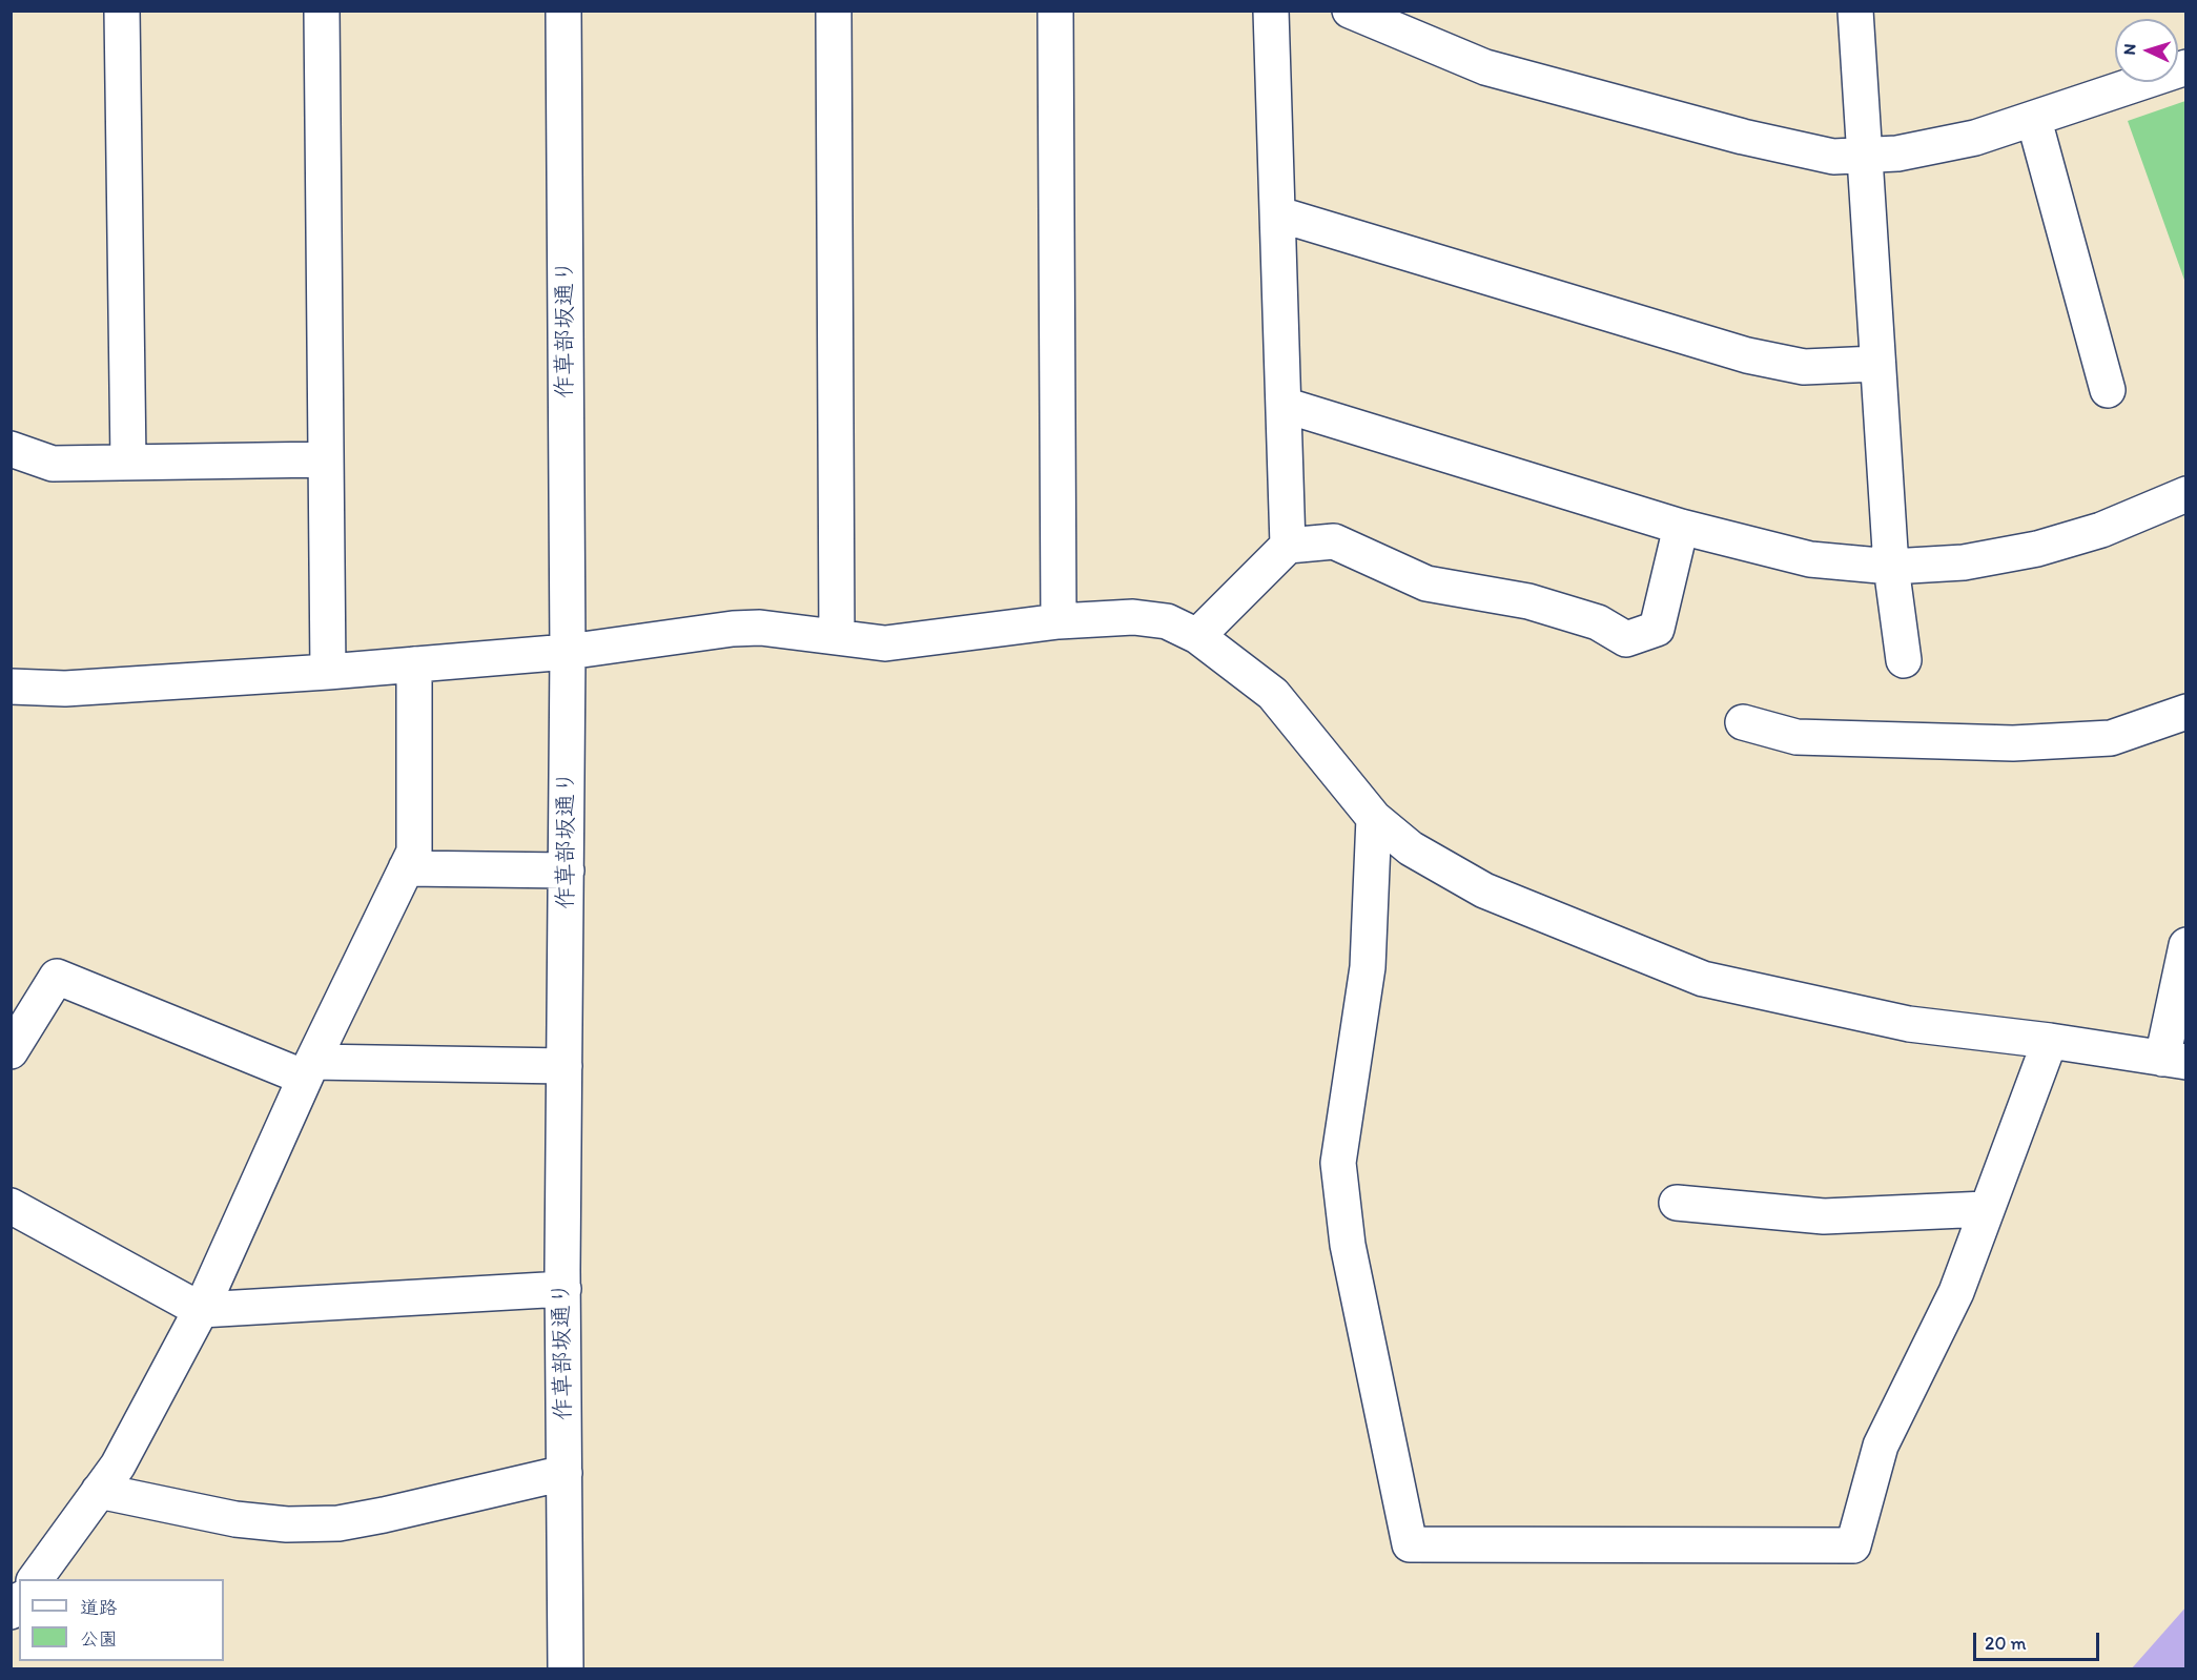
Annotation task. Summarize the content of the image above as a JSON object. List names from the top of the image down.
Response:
{
  "streets": {
    "street": ["作草部坂通り"]
  },
  "legend": ["道路", "公園"],
  "scale_bar": "20 m",
  "north": "left"
}
